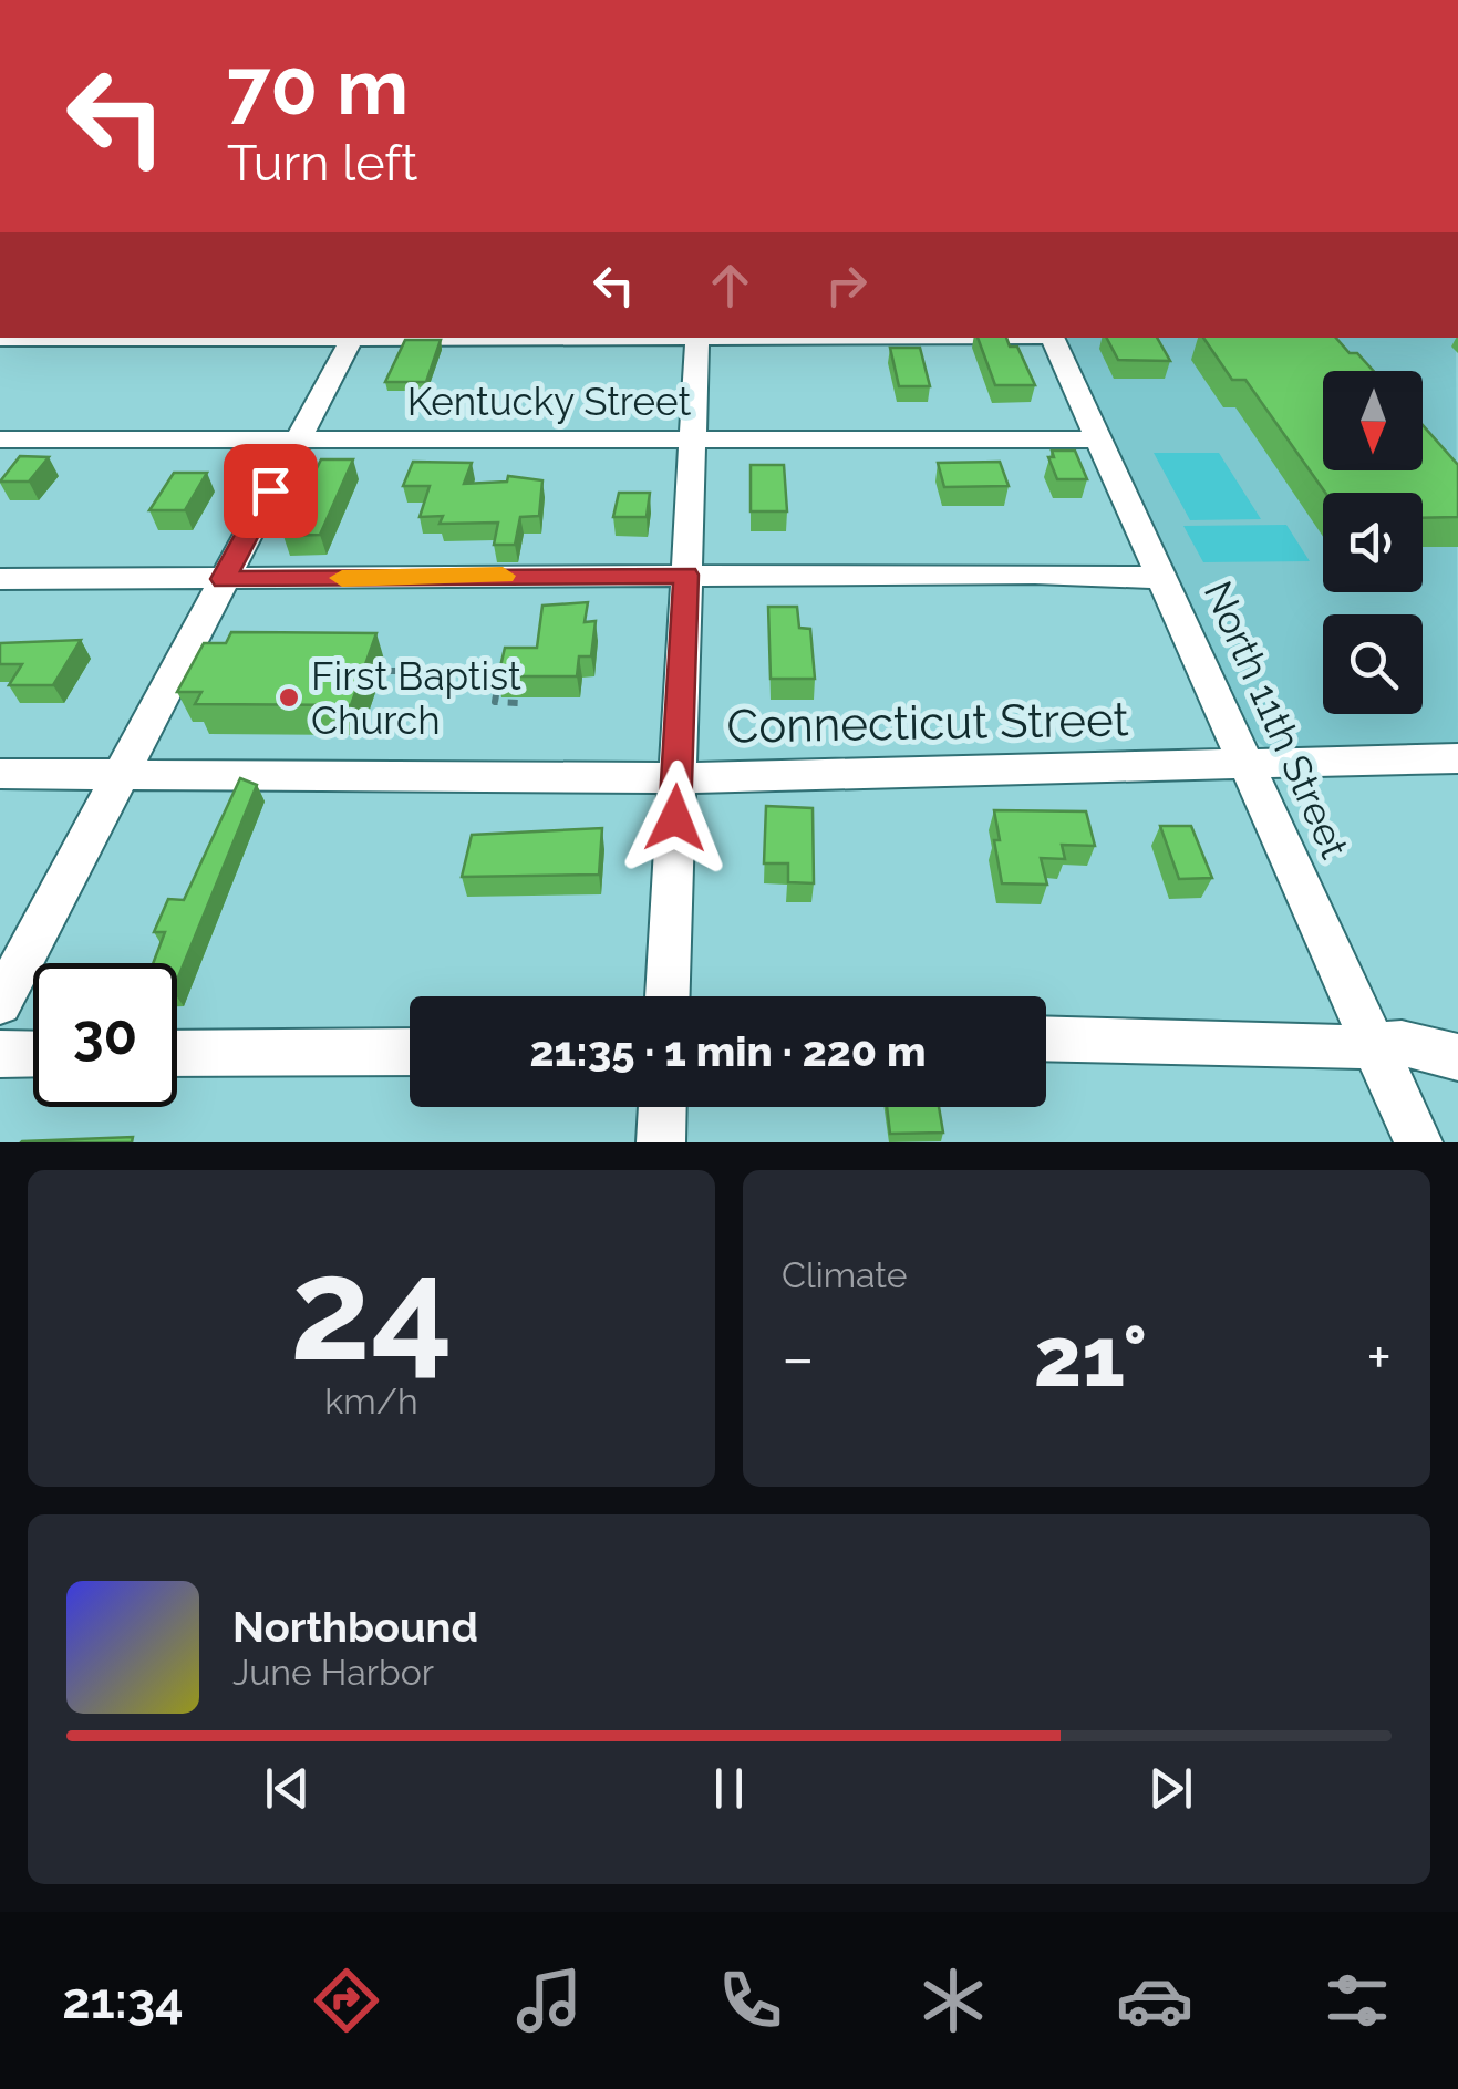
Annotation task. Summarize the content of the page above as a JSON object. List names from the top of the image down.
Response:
{
  "streets": {
    "street": ["Kentucky Street", "North 11th Street", "Connecticut Street"]
  },
  "crossings": [
    ["Kentucky Street", "North 11th Street"],
    ["North 11th Street", "Connecticut Street"]
  ],
  "places": ["First Baptist Church"],
  "north": "bottom",
  "page": {
    "turn": ["70 m", "Turn left"],
    "limit": "30",
    "trip": "21:35 · 1 min · 220 m",
    "tile": [
      ["24", "km/h"],
      "Climate"
    ],
    "heat": ["−", "21°", "+"],
    "song": ["Northbound", "June Harbor"],
    "tabs": "21:34"
  }
}
